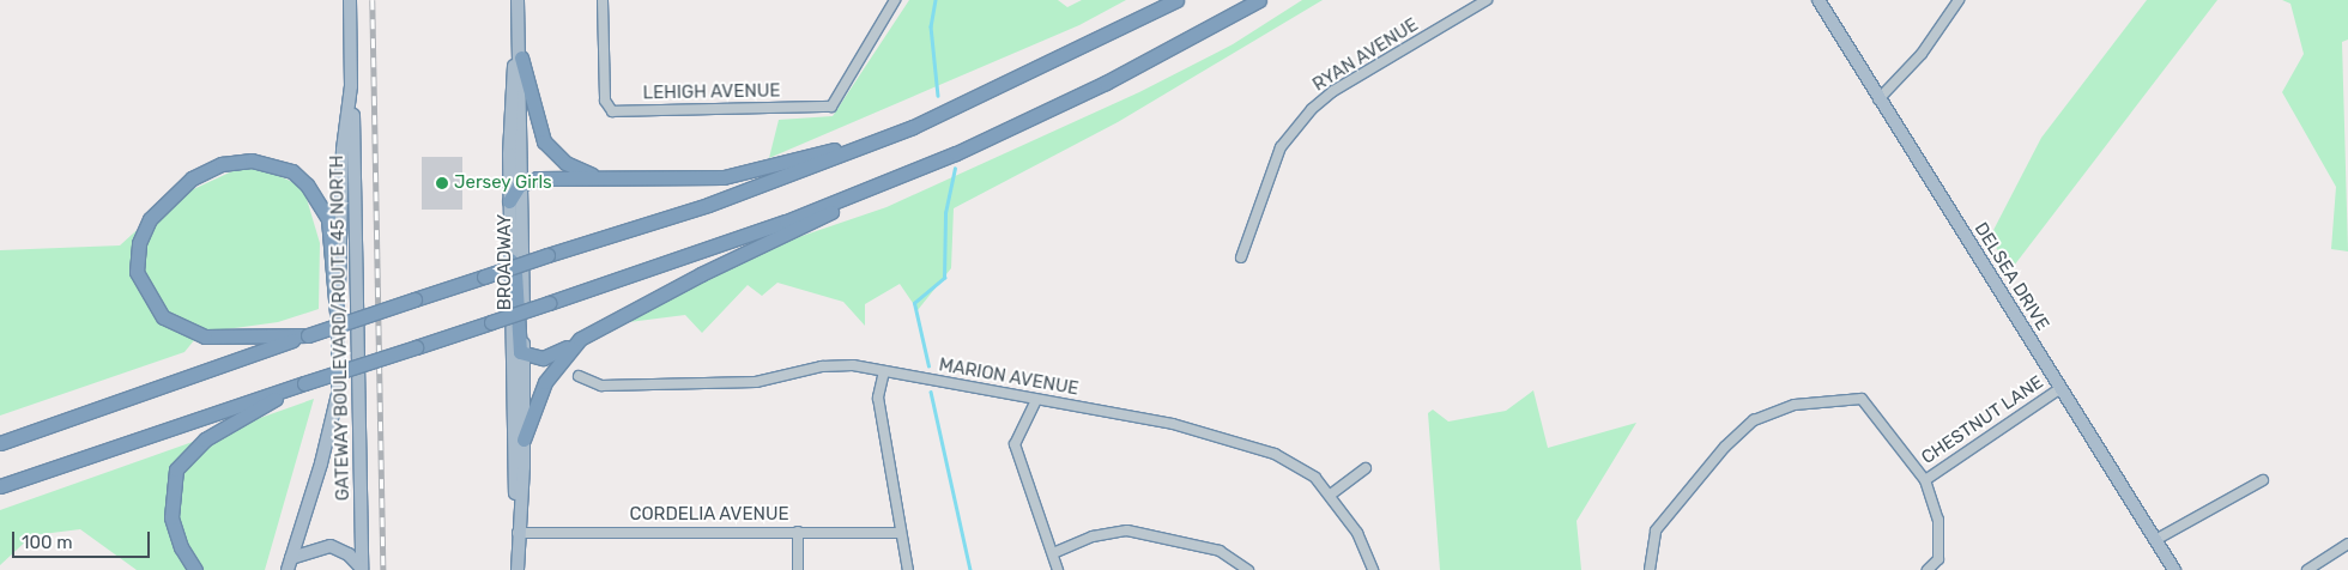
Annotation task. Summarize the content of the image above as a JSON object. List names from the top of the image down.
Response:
{
  "streets": {
    "main road": ["BROADWAY", "DELSEA DRIVE", "GATEWAY BOULEVARD/ROUTE 45 NORTH"],
    "street": [
      "RYAN AVENUE",
      "LEHIGH AVENUE",
      "MARION AVENUE",
      "CHESTNUT LANE",
      "CORDELIA AVENUE"
    ]
  },
  "crossings": [
    ["BROADWAY", "CORDELIA AVENUE"],
    ["DELSEA DRIVE", "CHESTNUT LANE"]
  ],
  "places": ["Jersey Girls"],
  "scale_bar": "100 m"
}
